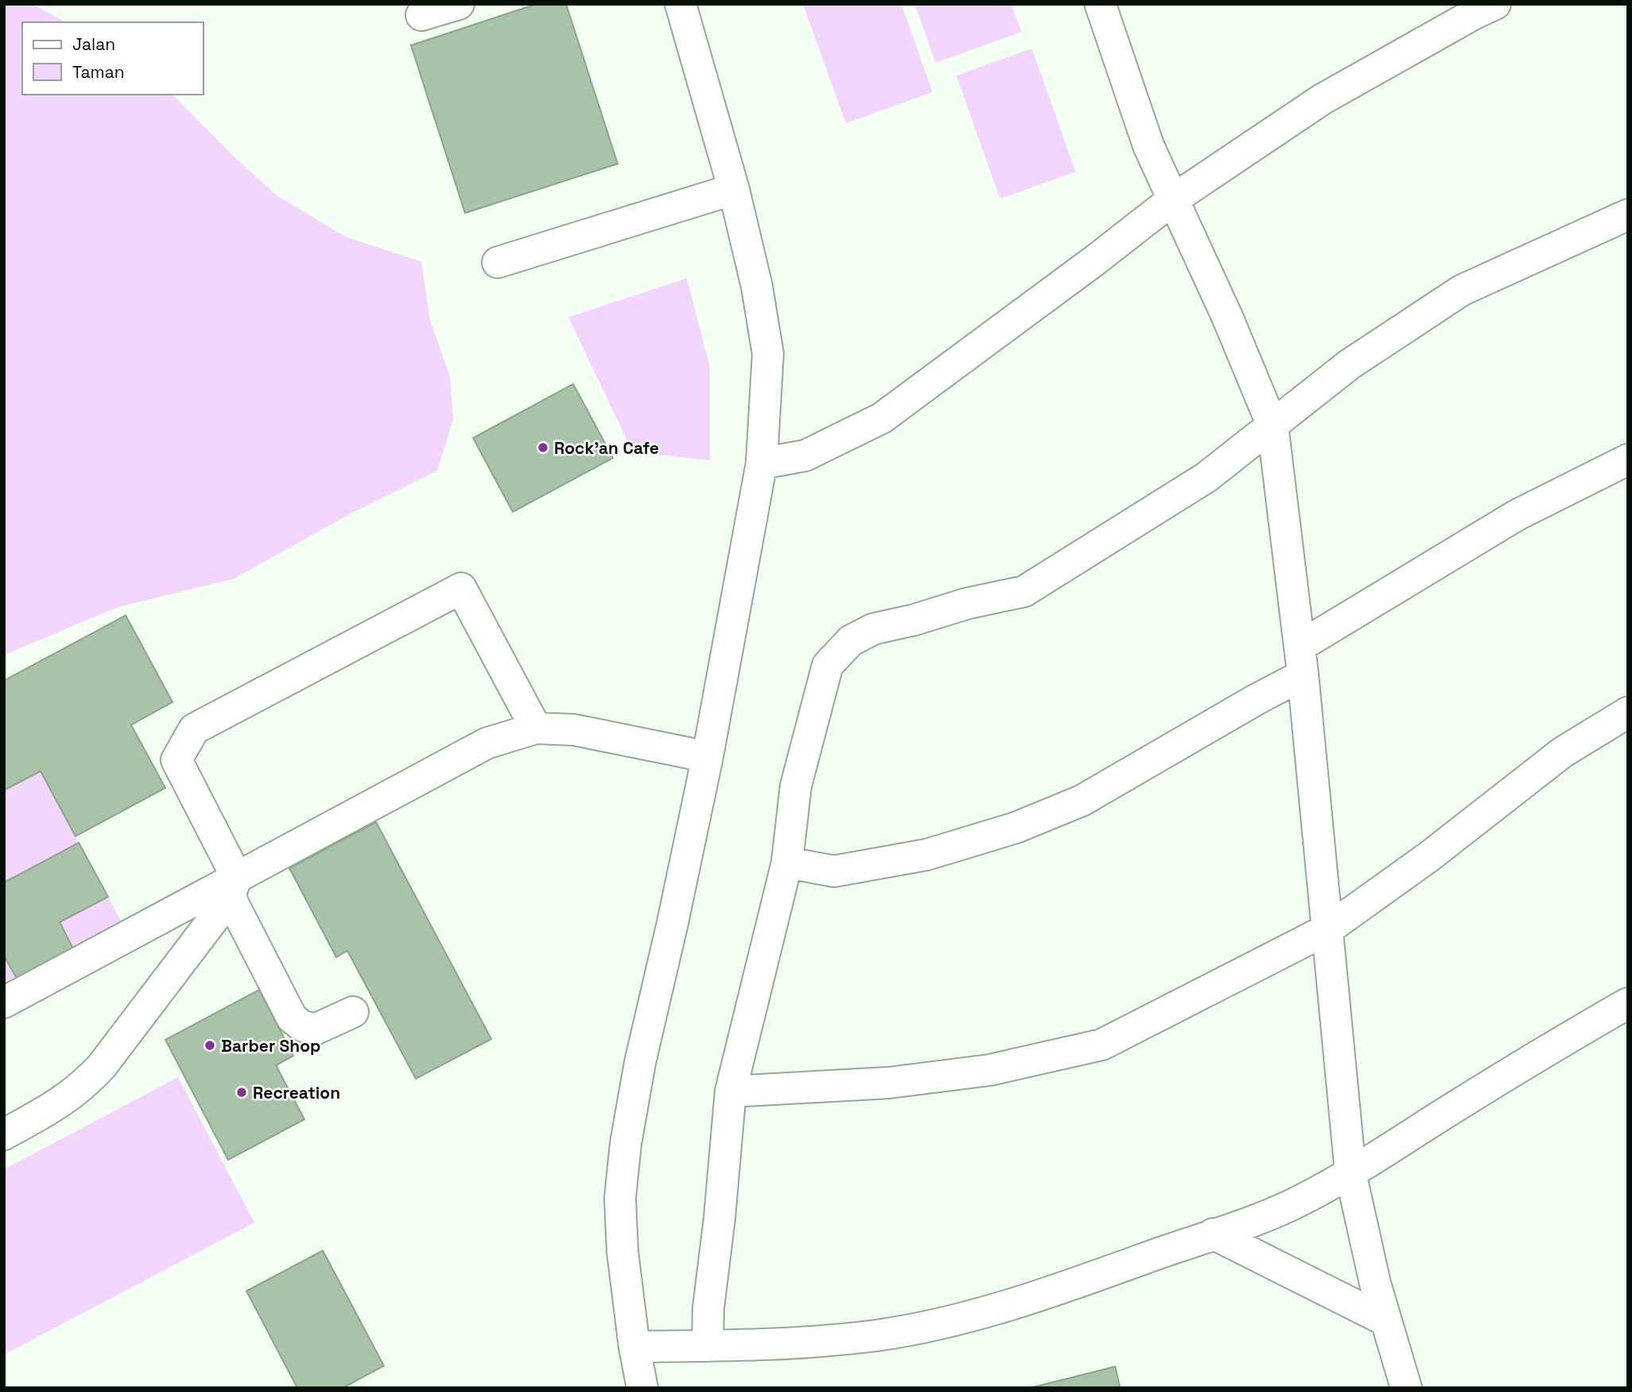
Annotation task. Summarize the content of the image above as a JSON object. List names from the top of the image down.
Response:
{
  "places": ["Rock'an Cafe", "Barber Shop", "Recreation"],
  "legend": ["Jalan", "Taman"]
}
